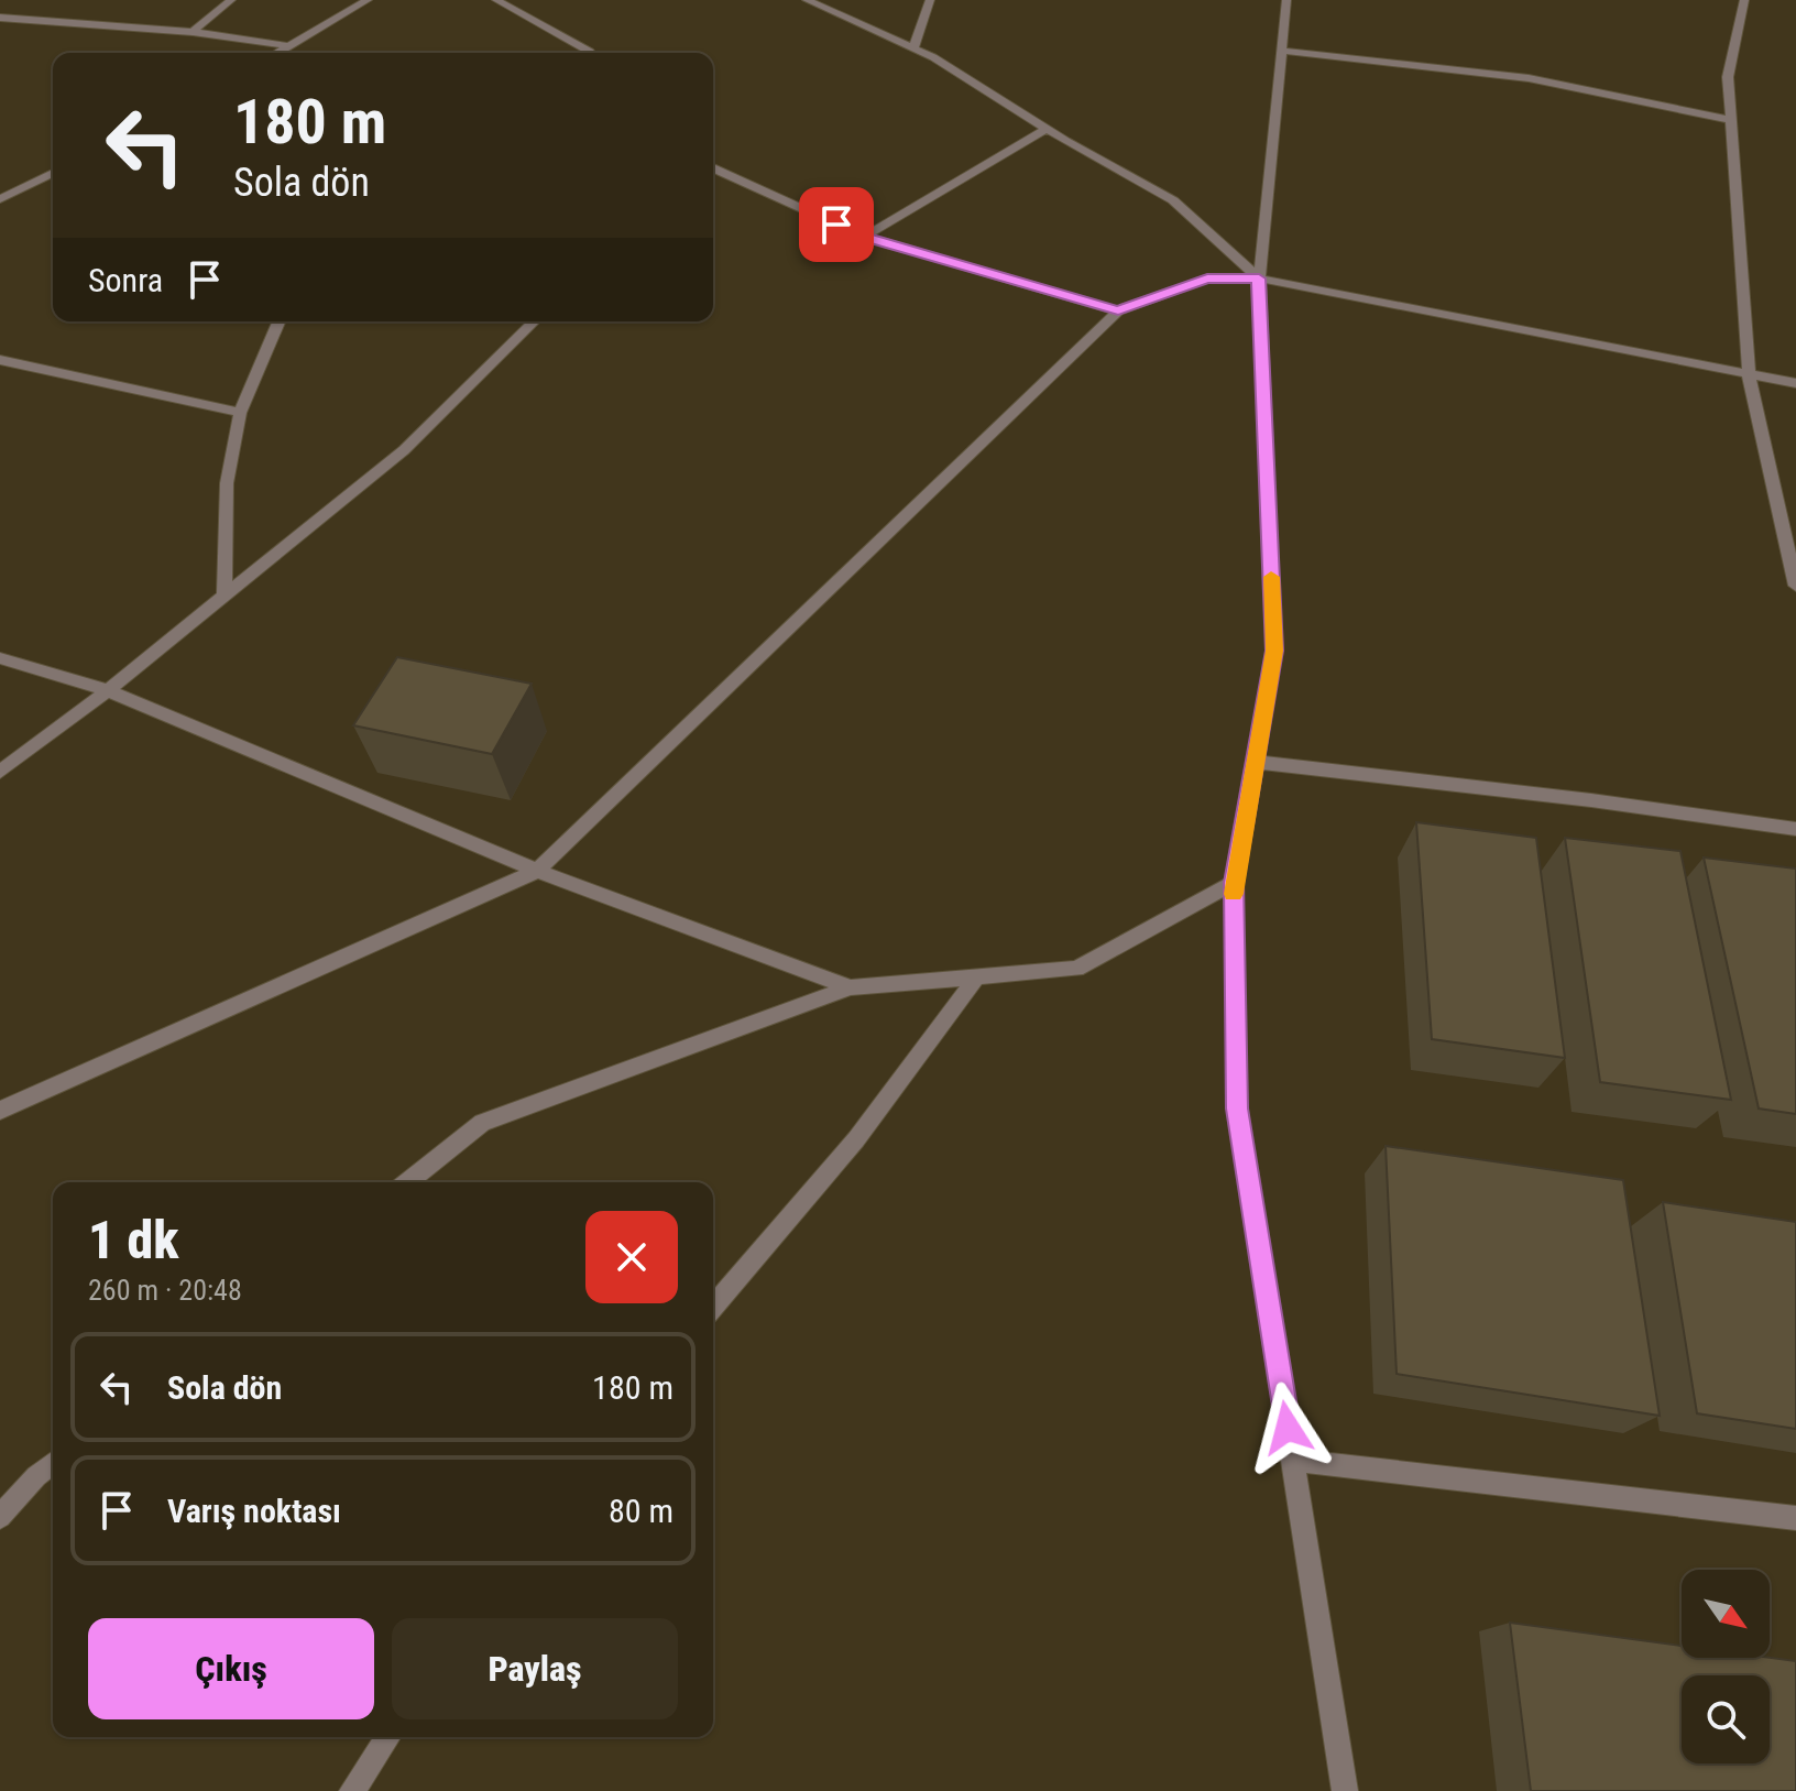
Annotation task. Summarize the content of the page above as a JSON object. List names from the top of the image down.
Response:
{
  "north": "bottom right",
  "page": {
    "turn": ["180 m", "Sola dön"],
    "then": "Sonra",
    "heading": ["1 dk", "260 m · 20:48"],
    "list": [
      {
        "name": "Sola dön",
        "value": "180 m"
      },
      {
        "name": "Varış noktası",
        "value": "80 m"
      }
    ],
    "buttons": ["Çıkış", "Paylaş"]
  }
}
